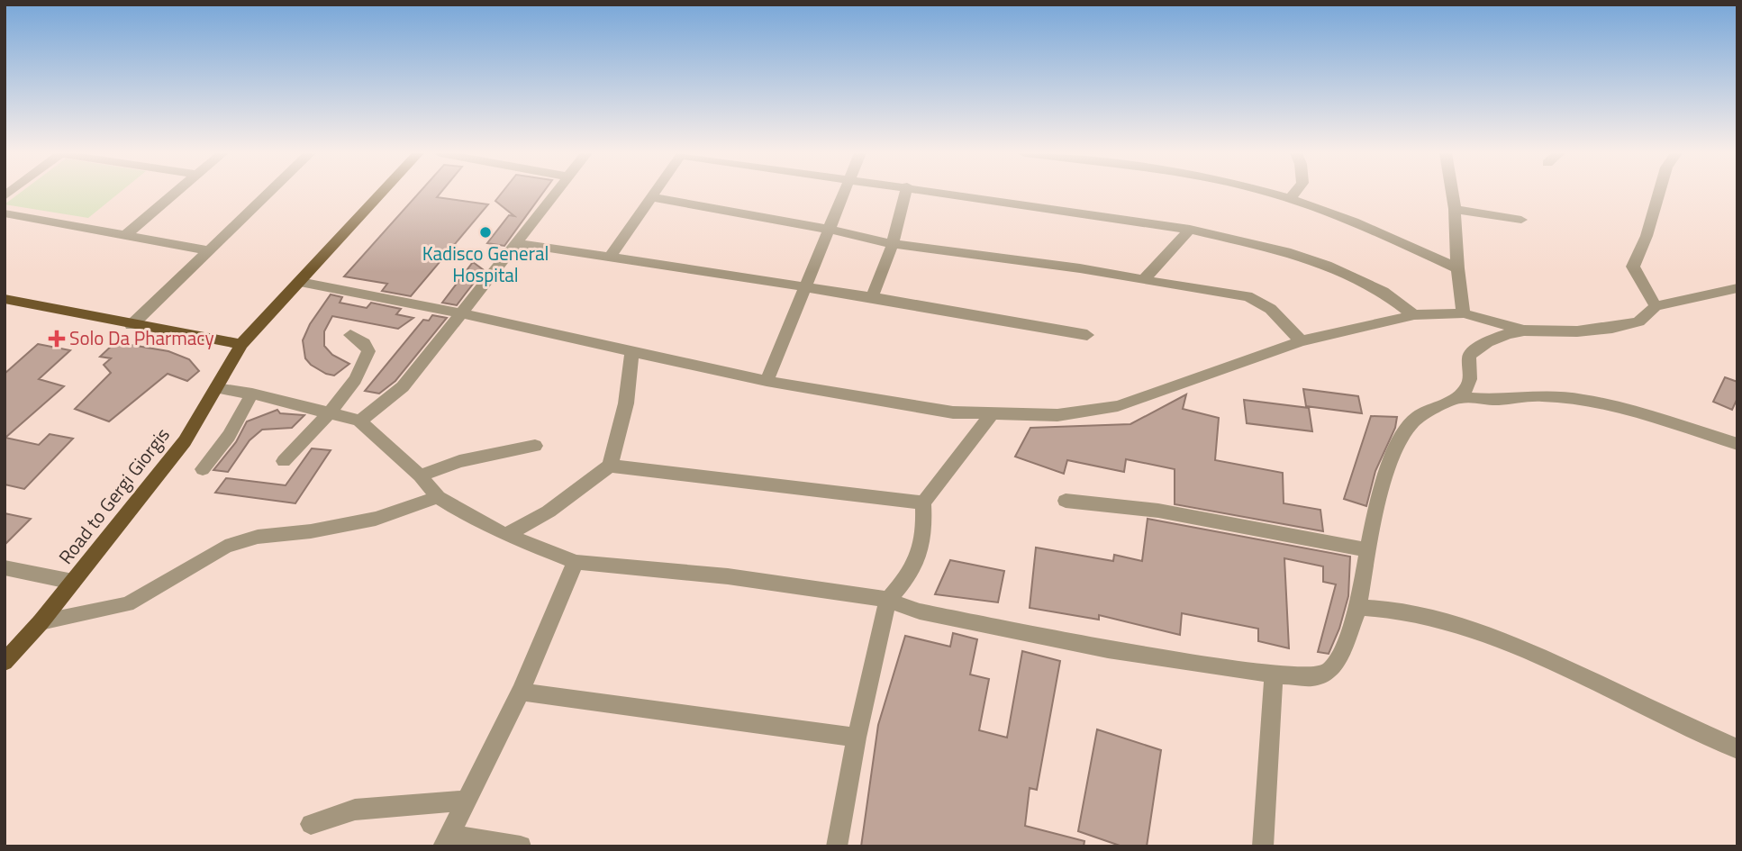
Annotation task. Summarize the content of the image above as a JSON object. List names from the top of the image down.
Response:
{
  "streets": {
    "main road": ["Road to Gergi Giorgis"]
  },
  "places": {
    "other": ["Kadisco General Hospital"],
    "health": ["Solo Da Pharmacy"]
  }
}
